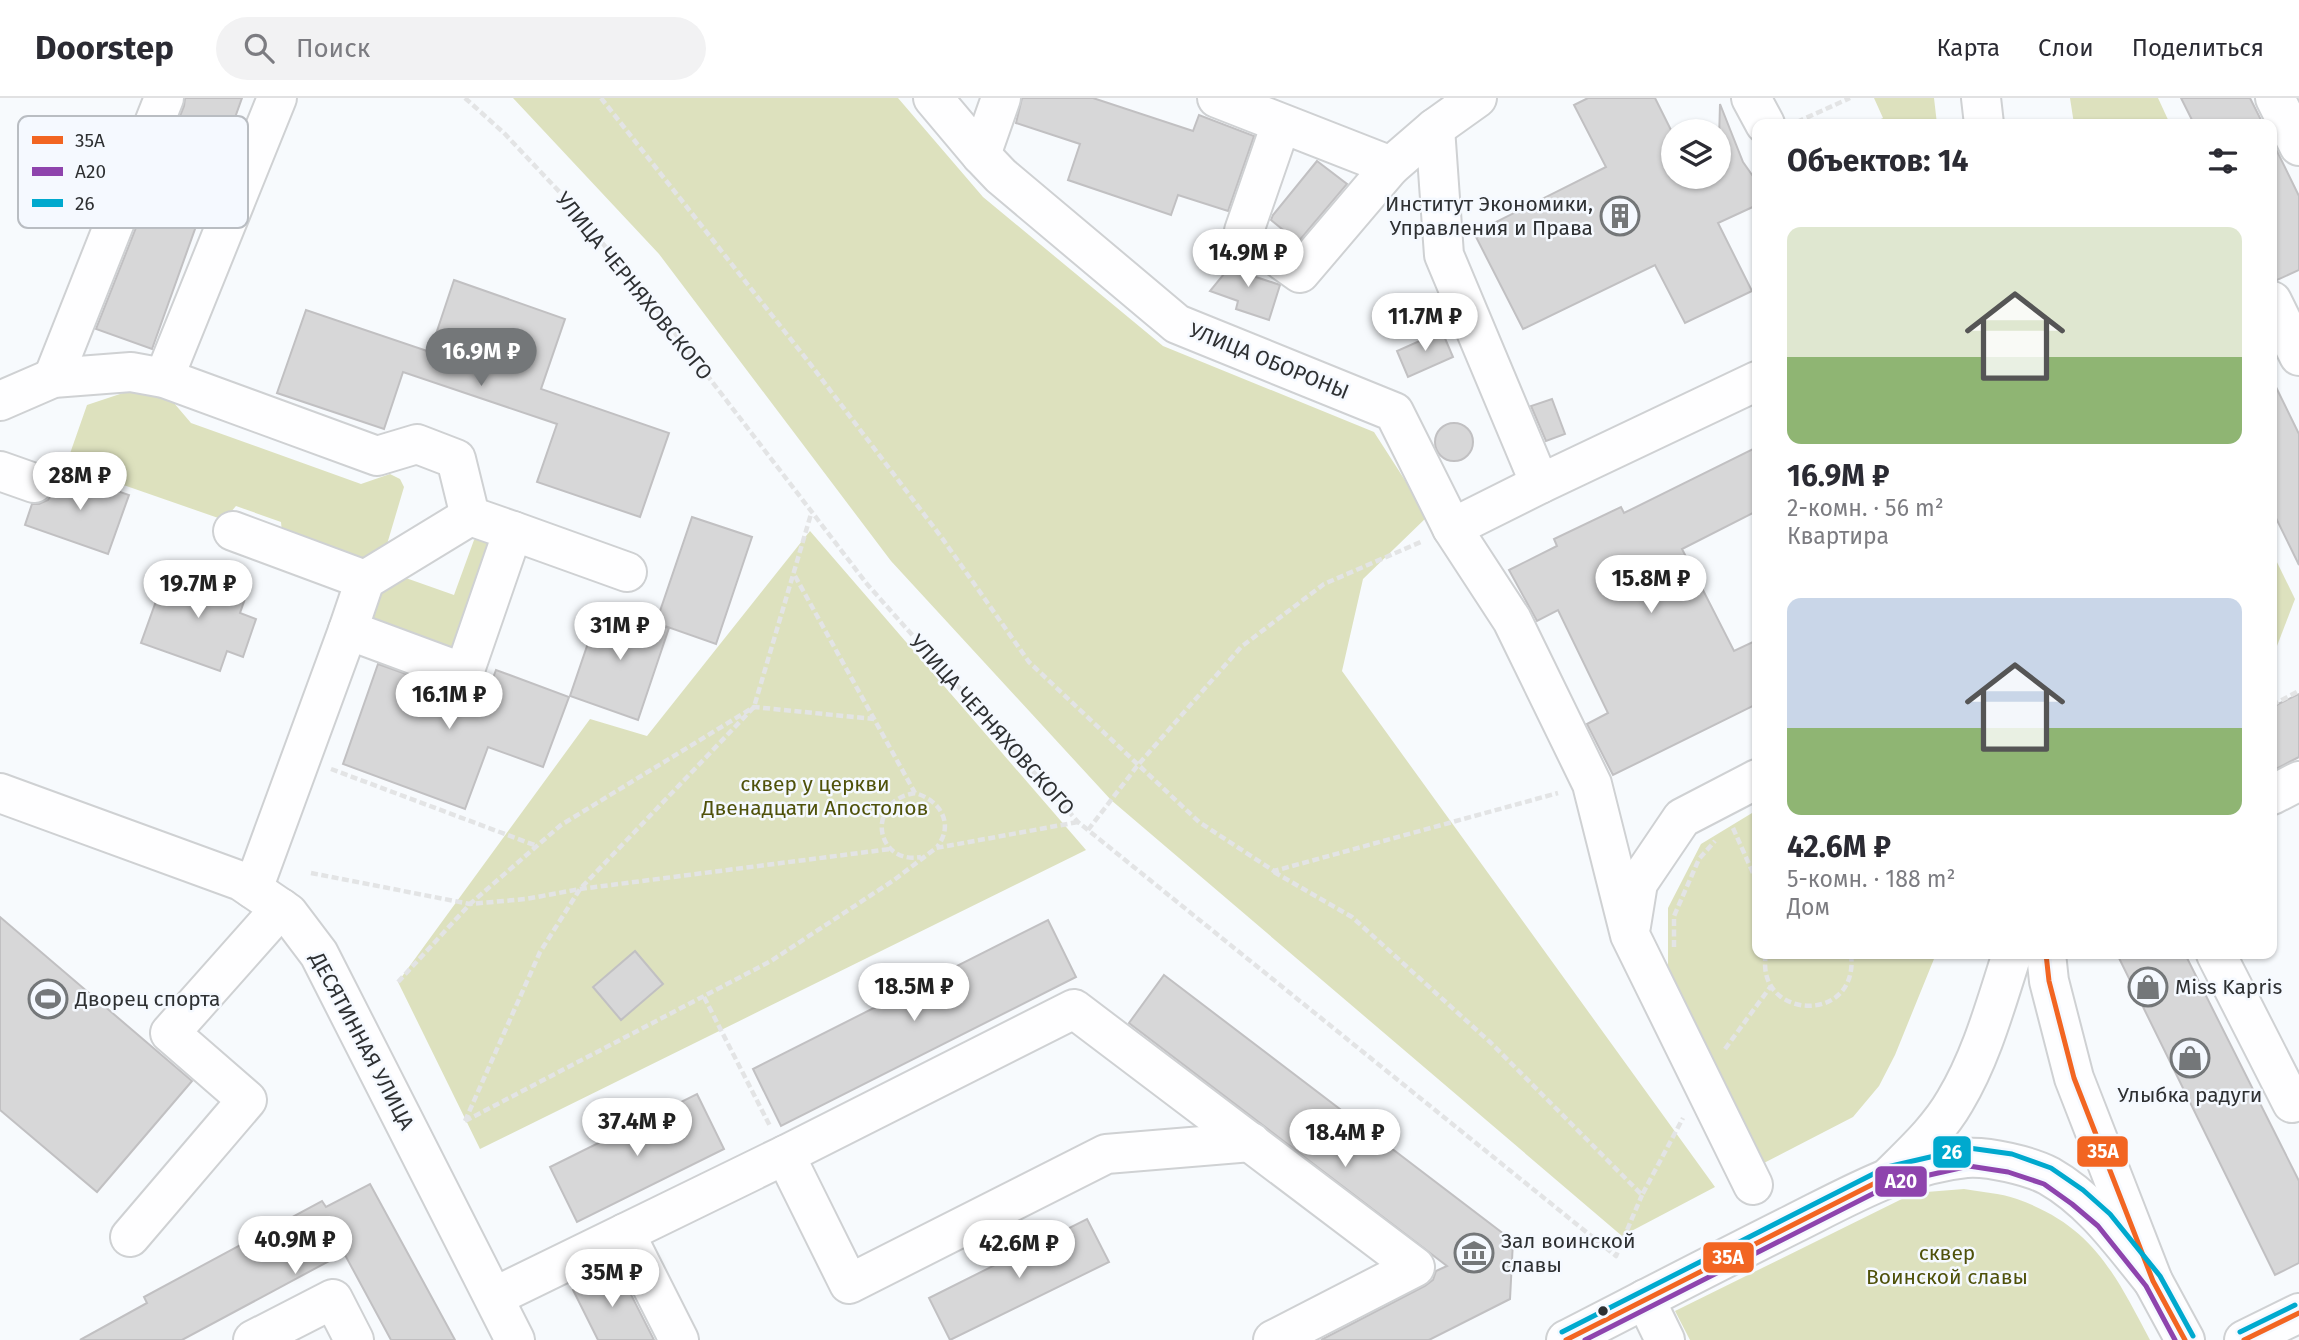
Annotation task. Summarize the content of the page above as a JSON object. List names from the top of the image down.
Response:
{
  "streets": {
    "street": ["УЛИЦА ОБОРОНЫ", "ДЕСЯТИННАЯ УЛИЦА"],
    "path": ["УЛИЦА ЧЕРНЯХОВСКОГО"]
  },
  "parks": ["сквер у церкви Двенадцати Апостолов", "сквер Воинской славы"],
  "places": {
    "building": ["Институт Экономики, Управления и Права"],
    "shop": ["Miss Kapris", "Улыбка радуги"],
    "sports": ["Дворец спорта"],
    "museum": ["Зал воинской славы"]
  },
  "lines": ["transit line 35А", "transit line 26", "transit line А20"],
  "legend": ["35А", "А20", "26"],
  "page": {
    "header": "Doorstep",
    "search": "Поиск",
    "nav": ["Карта", "Слои", "Поделиться"],
    "heading": "Объектов: 14",
    "list": [
      {
        "name": "16.9M ₽",
        "note": "2-комн. · 56 m² · Квартира"
      },
      {
        "name": "42.6M ₽",
        "note": "5-комн. · 188 m² · Дом"
      }
    ],
    "price": [
      "14.9M ₽",
      "11.7M ₽",
      "16.9M ₽",
      "28M ₽",
      "15.8M ₽",
      "19.7M ₽",
      "31M ₽",
      "16.1M ₽",
      "18.5M ₽",
      "37.4M ₽",
      "18.4M ₽",
      "40.9M ₽",
      "42.6M ₽",
      "35M ₽"
    ]
  }
}
